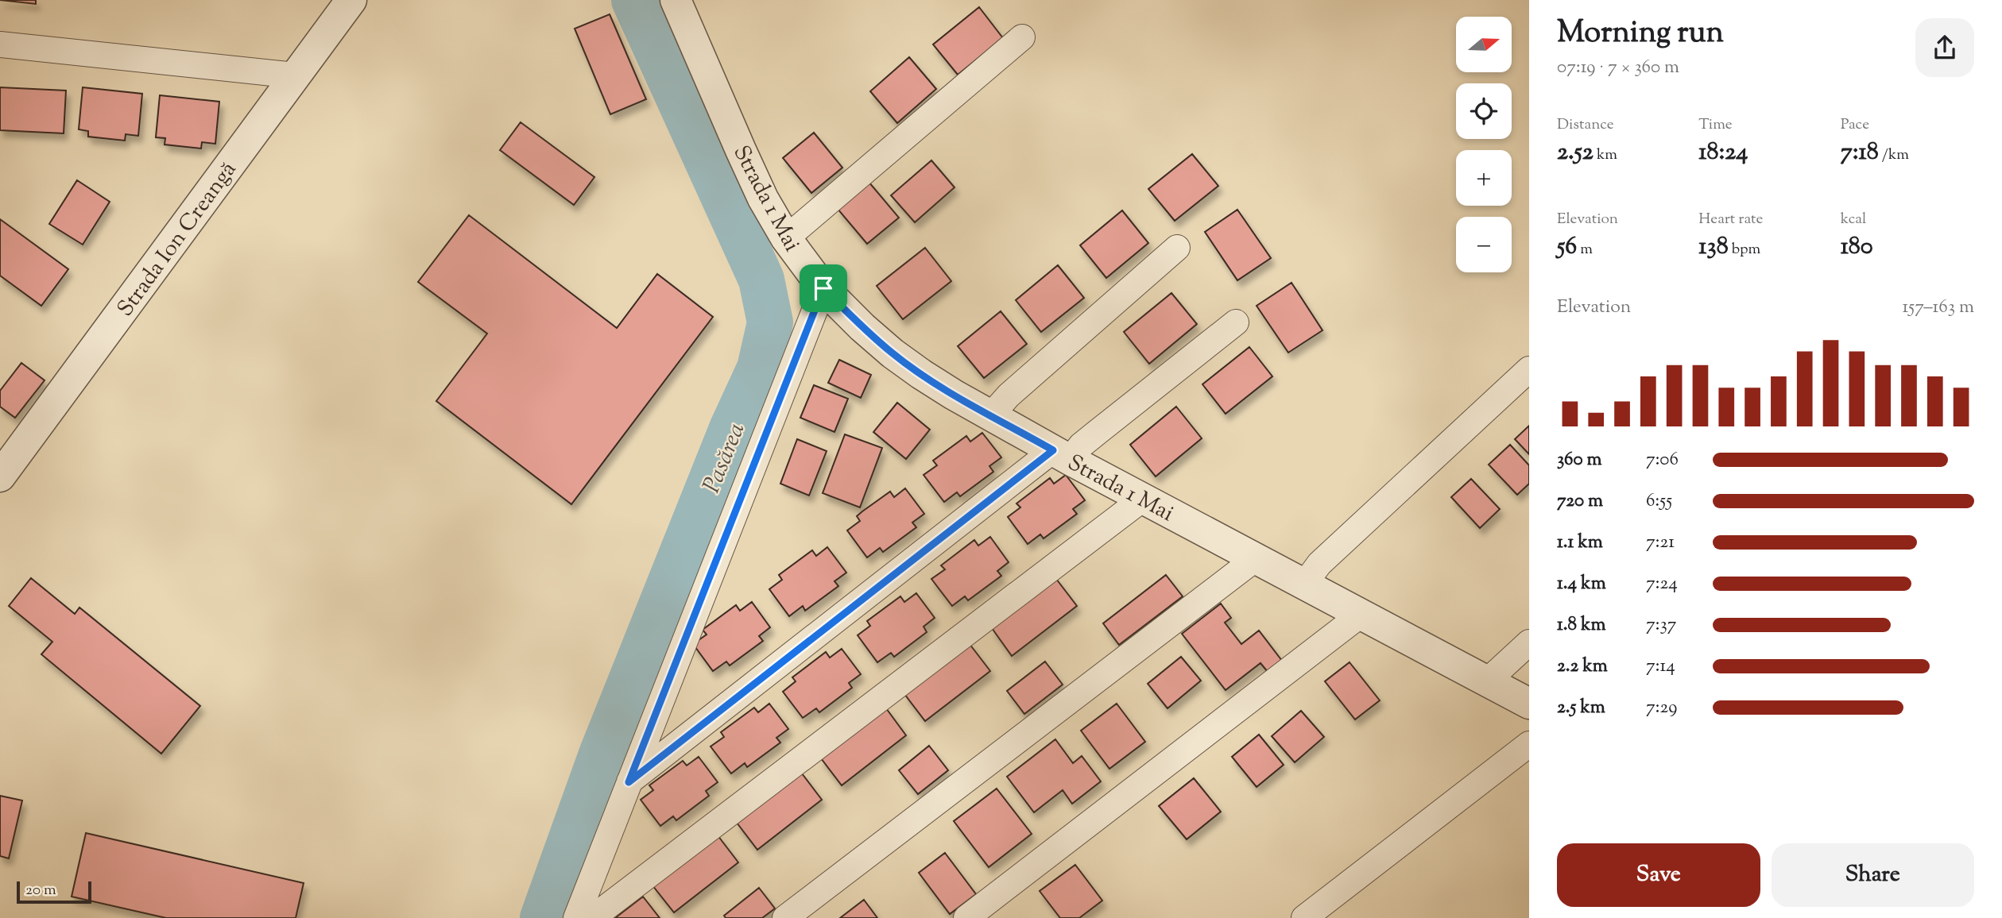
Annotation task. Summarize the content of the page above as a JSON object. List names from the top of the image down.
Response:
{
  "streets": {
    "street": ["Strada 1 Mai", "Strada Ion Creangă"]
  },
  "water": ["Pasărea"],
  "scale_bar": "20 m",
  "north": "right",
  "page": {
    "heading": ["Morning run", "07:19 · 7 × 360 m"],
    "map_buttons": ["+", "−"],
    "stats": [
      ["Distance", "2.52 km"],
      ["Time", "18:24"],
      ["Pace", "7:18 /km"],
      ["Elevation", "56 m"],
      ["Heart rate", "138 bpm"],
      ["kcal", "180"]
    ],
    "chart": ["Elevation", "157–163 m"],
    "list": [
      {
        "name": "360 m",
        "note": "7:06"
      },
      {
        "name": "720 m",
        "note": "6:55"
      },
      {
        "name": "1.1 km",
        "note": "7:21"
      },
      {
        "name": "1.4 km",
        "note": "7:24"
      },
      {
        "name": "1.8 km",
        "note": "7:37"
      },
      {
        "name": "2.2 km",
        "note": "7:14"
      },
      {
        "name": "2.5 km",
        "note": "7:29"
      }
    ],
    "buttons": ["Save", "Share"],
    "scale": "20 m"
  }
}
